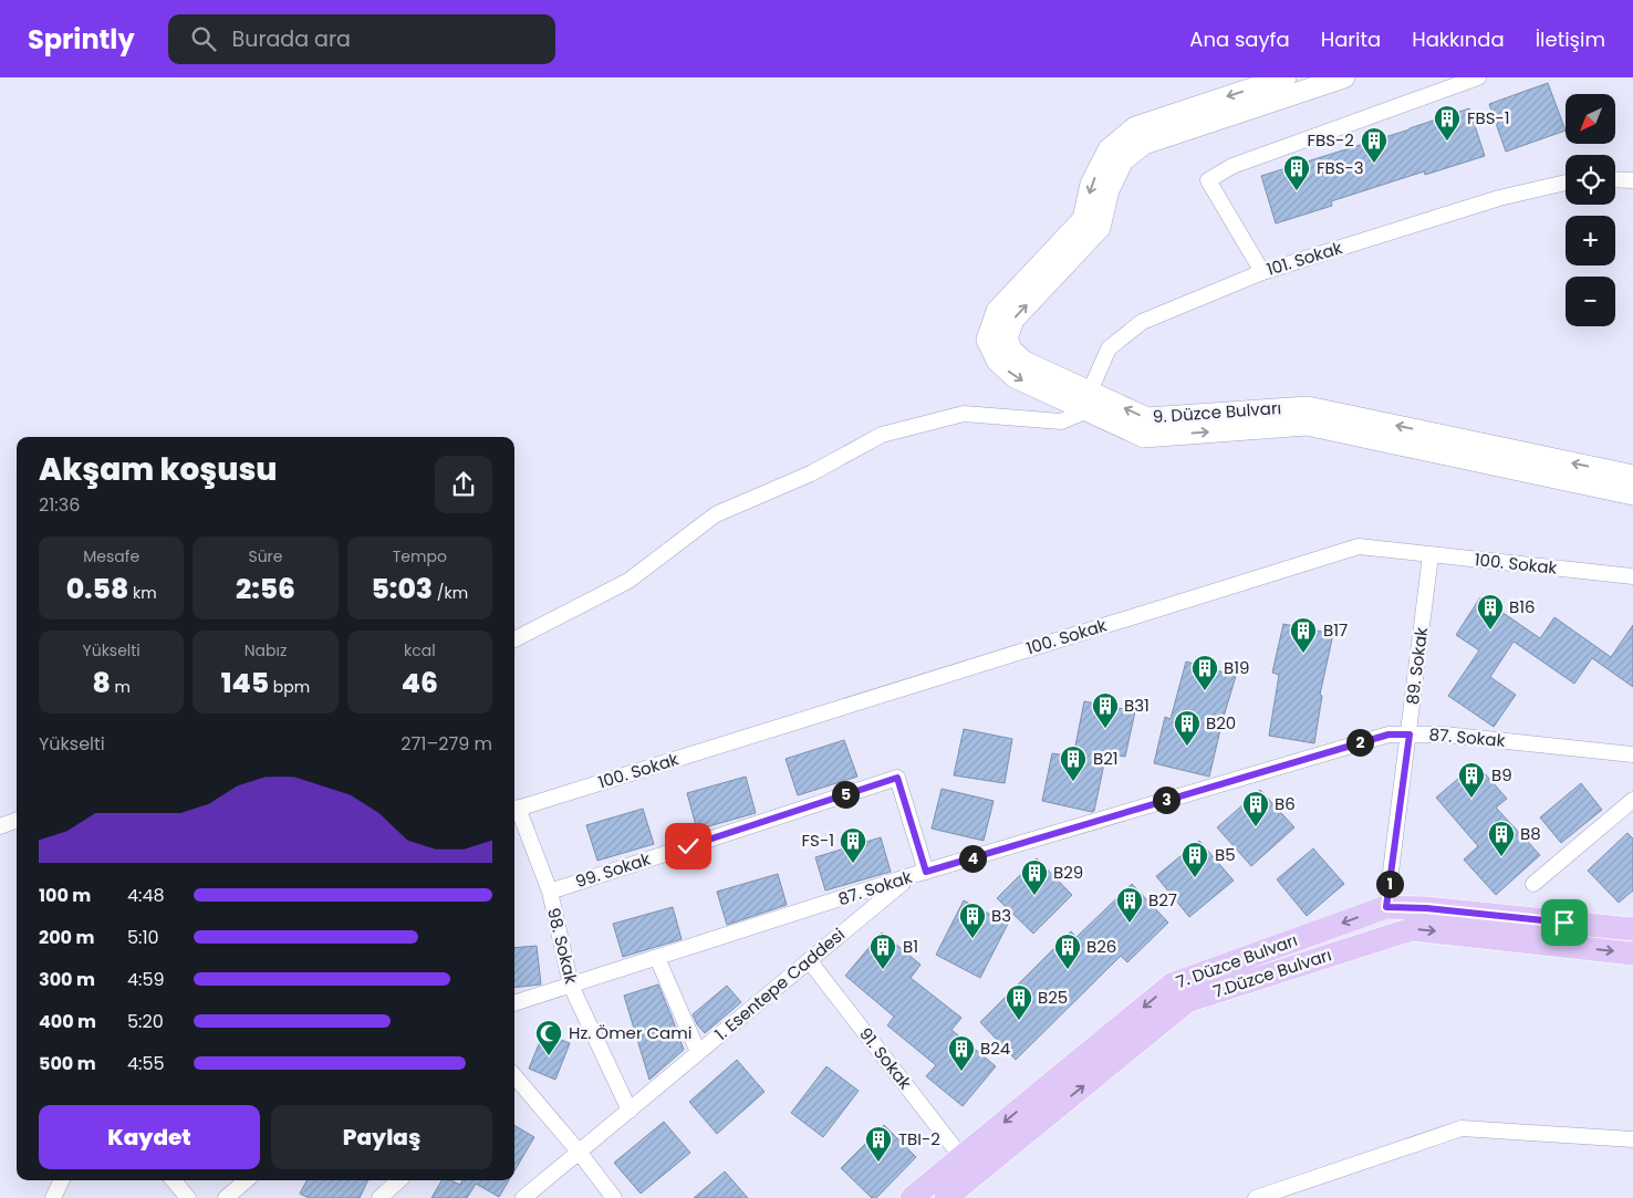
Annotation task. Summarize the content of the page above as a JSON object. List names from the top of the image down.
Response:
{
  "streets": {
    "main road": ["9. Düzce Bulvarı", "7. Düzce Bulvarı", "7.Düzce Bulvarı"],
    "street": [
      "101. Sokak",
      "100. Sokak",
      "89. Sokak",
      "87. Sokak",
      "99. Sokak",
      "98. Sokak",
      "1. Esentepe Caddesi",
      "91. Sokak"
    ]
  },
  "crossings": [
    ["101. Sokak", "9. Düzce Bulvarı"],
    ["100. Sokak", "89. Sokak"],
    ["100. Sokak", "98. Sokak"],
    ["89. Sokak", "87. Sokak"],
    ["89. Sokak", "7. Düzce Bulvarı"],
    ["87. Sokak", "99. Sokak"],
    ["87. Sokak", "98. Sokak"],
    ["87. Sokak", "1. Esentepe Caddesi"],
    ["99. Sokak", "98. Sokak"],
    ["98. Sokak", "1. Esentepe Caddesi"],
    ["7. Düzce Bulvarı", "91. Sokak"],
    ["1. Esentepe Caddesi", "91. Sokak"]
  ],
  "one_way": ["7. Düzce Bulvarı", "7.Düzce Bulvarı"],
  "places": {
    "building": [
      "FBS-1",
      "FBS-2",
      "FBS-3",
      "B16",
      "B17",
      "B19",
      "B31",
      "B20",
      "B21",
      "B9",
      "B6",
      "B8",
      "FS-1",
      "B5",
      "B29",
      "B27",
      "B3",
      "B1",
      "B26",
      "B25",
      "B24",
      "TBI-2"
    ],
    "mosque": ["Hz. Ömer Cami"]
  },
  "north": "bottom left",
  "page": {
    "header": "Sprintly",
    "search": "Burada ara",
    "nav": [
      "Ana sayfa",
      "Harita",
      "Hakkında",
      "İletişim"
    ],
    "map_buttons": ["+", "−"],
    "heading": ["Akşam koşusu", "21:36"],
    "stats": [
      ["Mesafe", "0.58 km"],
      ["Süre", "2:56"],
      ["Tempo", "5:03 /km"],
      ["Yükselti", "8 m"],
      ["Nabız", "145 bpm"],
      ["kcal", "46"]
    ],
    "chart": ["Yükselti", "271–279 m"],
    "pins": [
      "2",
      "5",
      "3",
      "4",
      "1"
    ],
    "list": [
      {
        "name": "100 m",
        "note": "4:48"
      },
      {
        "name": "200 m",
        "note": "5:10"
      },
      {
        "name": "300 m",
        "note": "4:59"
      },
      {
        "name": "400 m",
        "note": "5:20"
      },
      {
        "name": "500 m",
        "note": "4:55"
      }
    ],
    "buttons": ["Kaydet", "Paylaş"]
  }
}
